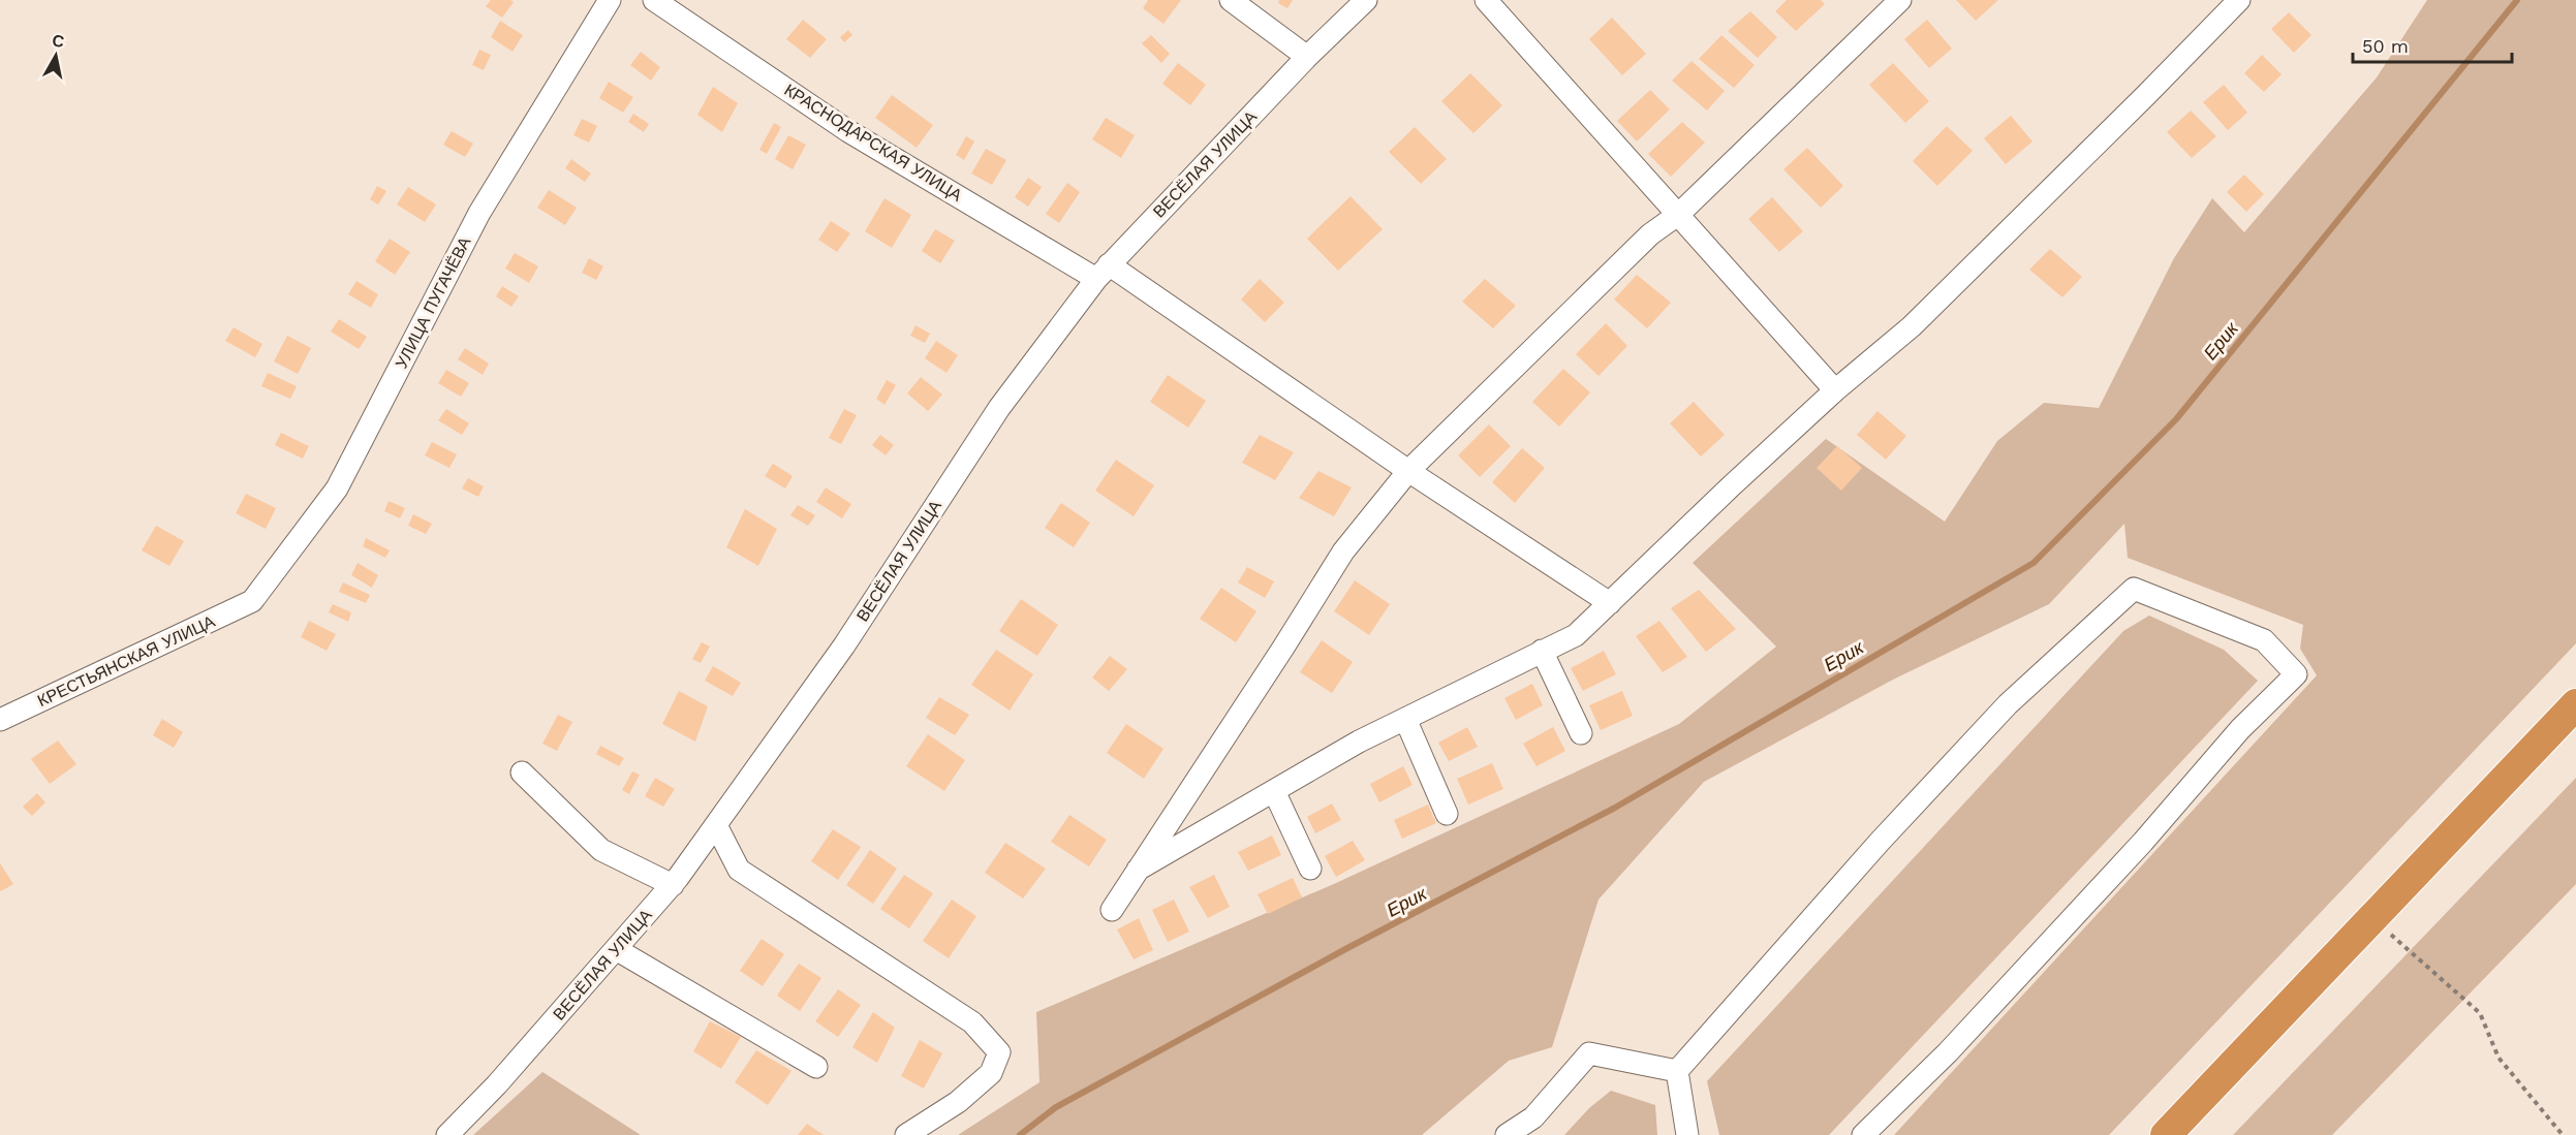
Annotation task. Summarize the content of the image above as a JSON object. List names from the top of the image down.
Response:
{
  "streets": {
    "street": [
      "КРАСНОДАРСКАЯ УЛИЦА",
      "ВЕСЁЛАЯ УЛИЦА",
      "УЛИЦА ПУГАЧЁВА",
      "КРЕСТЬЯНСКАЯ УЛИЦА"
    ]
  },
  "crossings": [
    ["КРАСНОДАРСКАЯ УЛИЦА", "ВЕСЁЛАЯ УЛИЦА"],
    ["УЛИЦА ПУГАЧЁВА", "КРЕСТЬЯНСКАЯ УЛИЦА"]
  ],
  "water": ["Ерик"],
  "scale_bar": "50 m",
  "north": "top"
}
